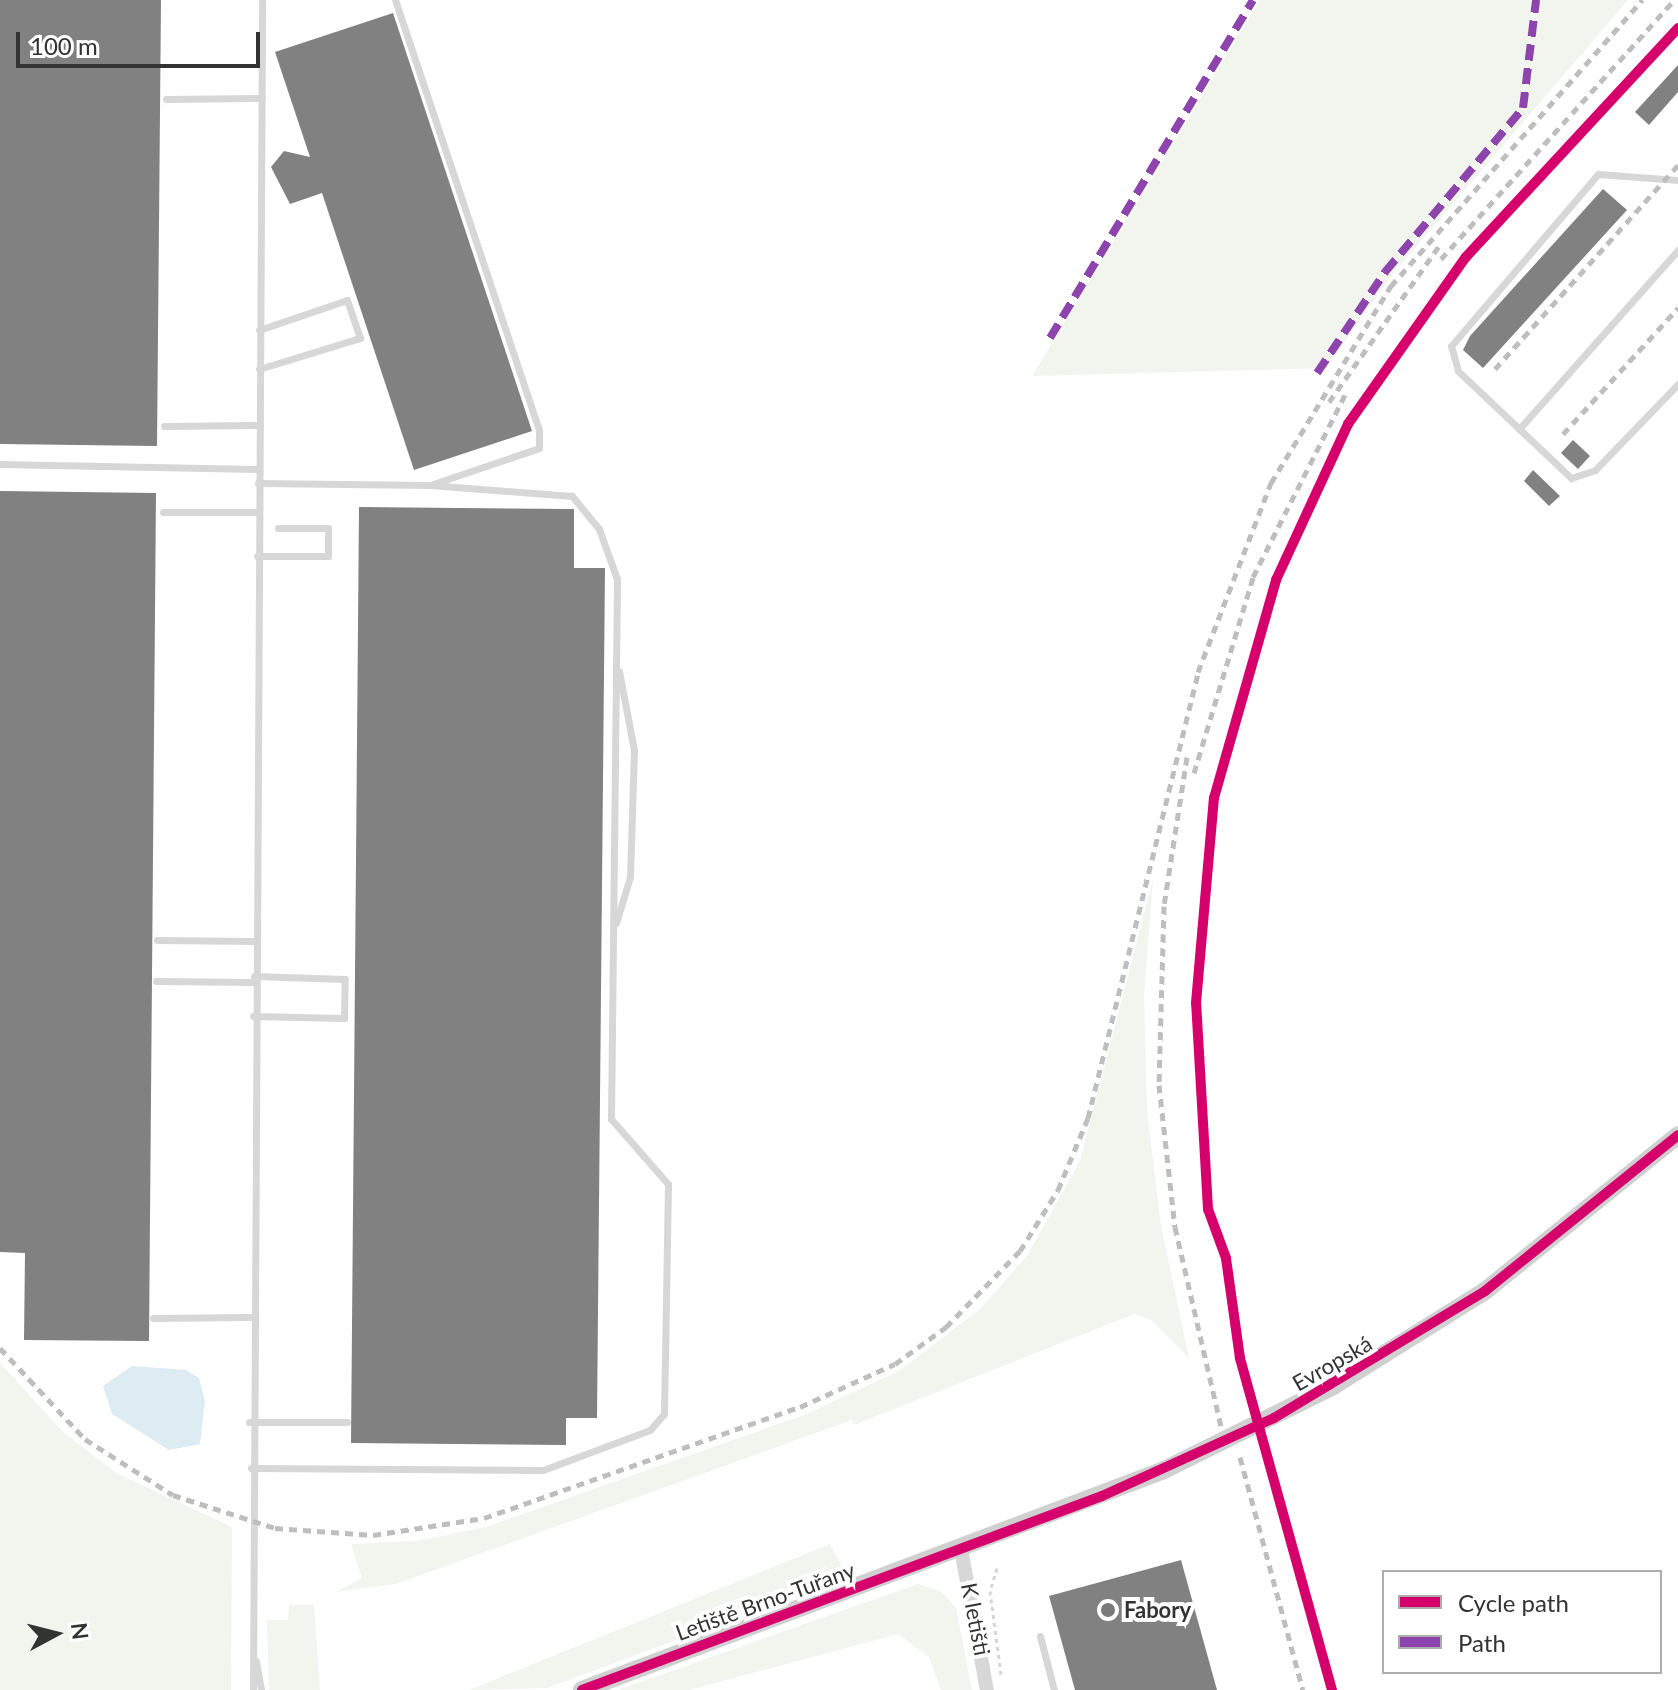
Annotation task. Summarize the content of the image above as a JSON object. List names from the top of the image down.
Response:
{
  "streets": {
    "street": ["Evropská", "Letiště Brno-Tuřany", "K letišti"]
  },
  "crossings": [
    ["Evropská", "Letiště Brno-Tuřany"],
    ["Evropská", "K letišti"],
    ["Letiště Brno-Tuřany", "K letišti"]
  ],
  "places": ["Fabory"],
  "legend": ["Cycle path", "Path"],
  "scale_bar": "100 m",
  "north": "right"
}
